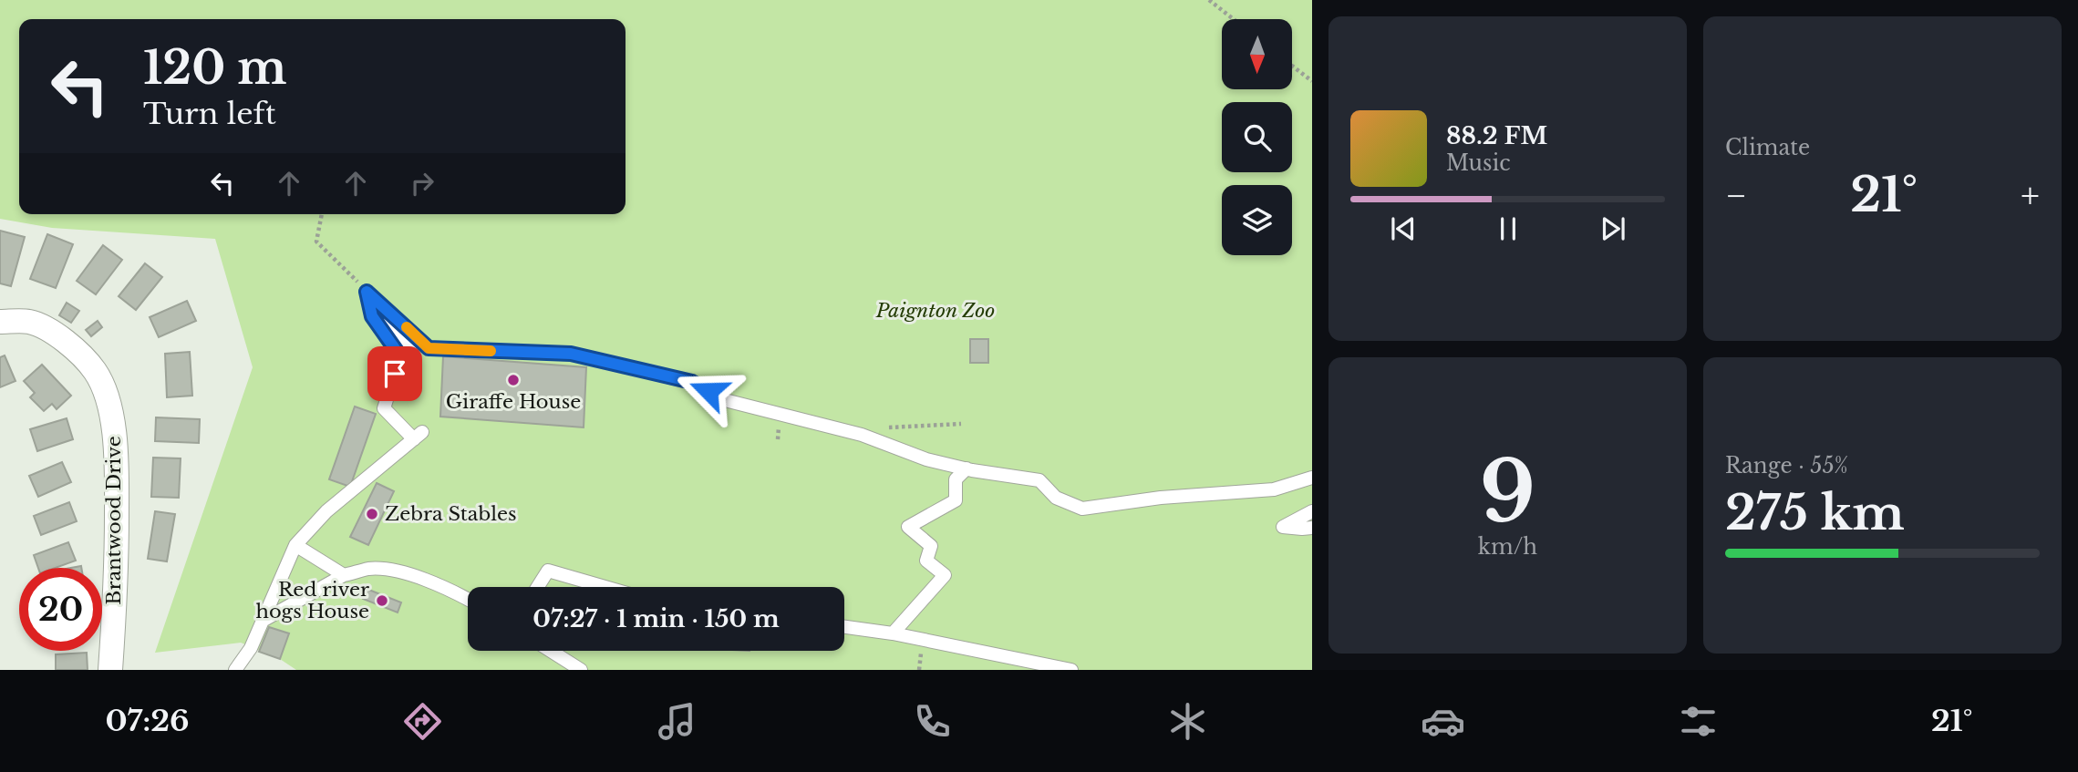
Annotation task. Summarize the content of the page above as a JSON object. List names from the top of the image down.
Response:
{
  "streets": {
    "street": ["Brantwood Drive"]
  },
  "parks": ["Paignton Zoo"],
  "places": ["Giraffe House", "Zebra Stables", "Red river hogs House"],
  "north": "bottom",
  "page": {
    "tile": [
      "Climate",
      ["9", "km/h"],
      ["Range · 55%", "275 km"]
    ],
    "turn": ["120 m", "Turn left"],
    "song": ["88.2 FM", "Music"],
    "heat": ["−", "21°", "+"],
    "limit": "20",
    "trip": "07:27 · 1 min · 150 m",
    "tabs": ["07:26", "21°"]
  }
}
